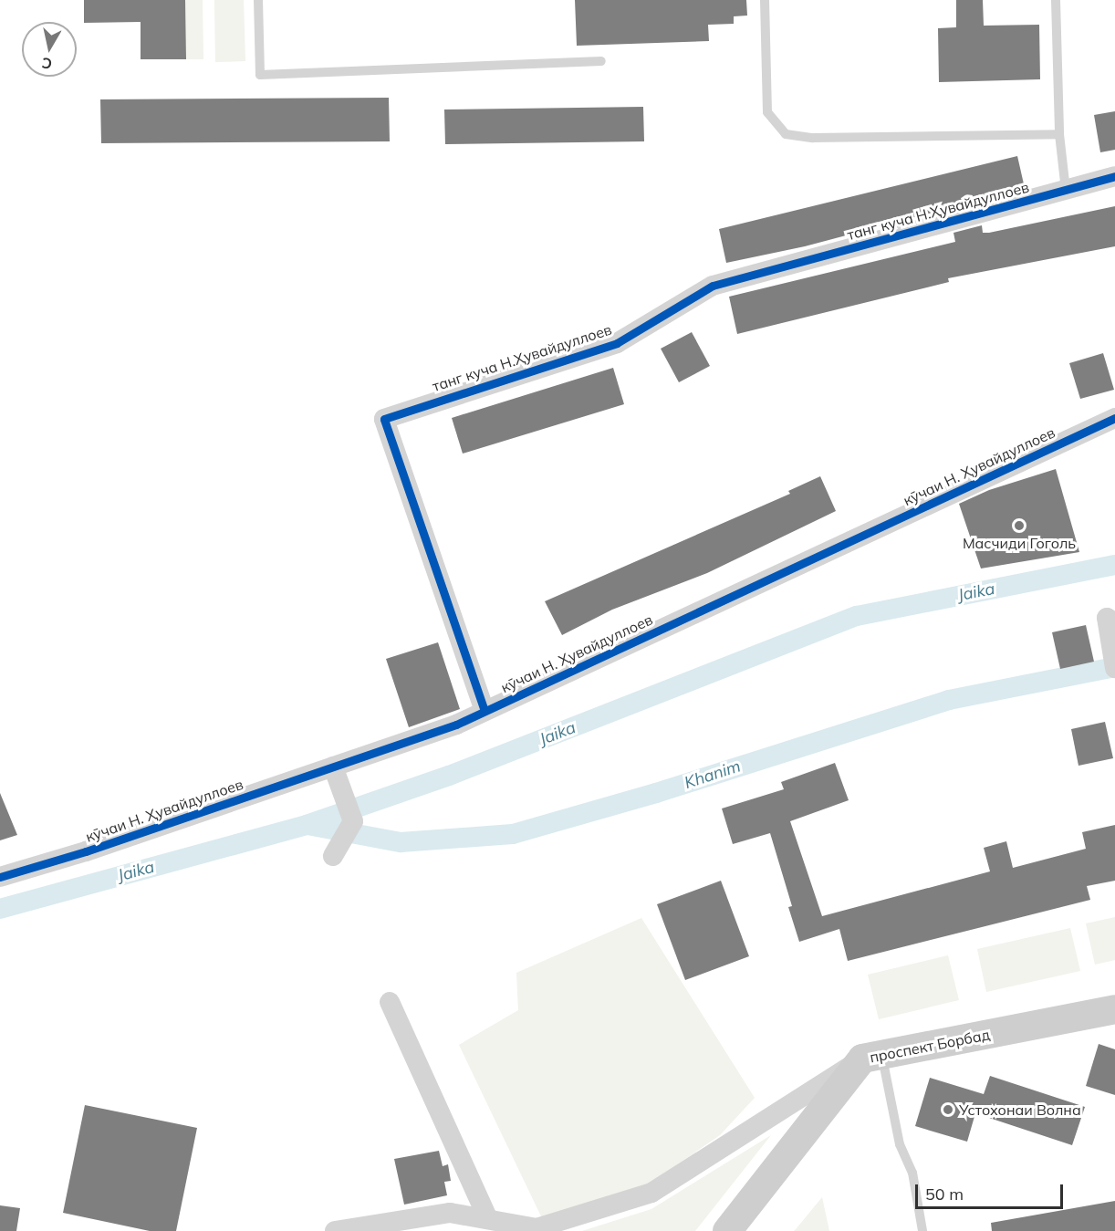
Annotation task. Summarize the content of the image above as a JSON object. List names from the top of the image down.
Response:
{
  "streets": {
    "street": ["танг куча Н.Ҳувайдуллоев", "кӯчаи Н. Ҳувайдуллоев", "проспект Борбад"]
  },
  "crossings": [
    ["танг куча Н.Ҳувайдуллоев", "кӯчаи Н. Ҳувайдуллоев"]
  ],
  "water": ["Jaika", "Khanim"],
  "places": ["Масчиди Гоголь", "Устохонаи Волна"],
  "scale_bar": "50 m",
  "north": "bottom"
}
